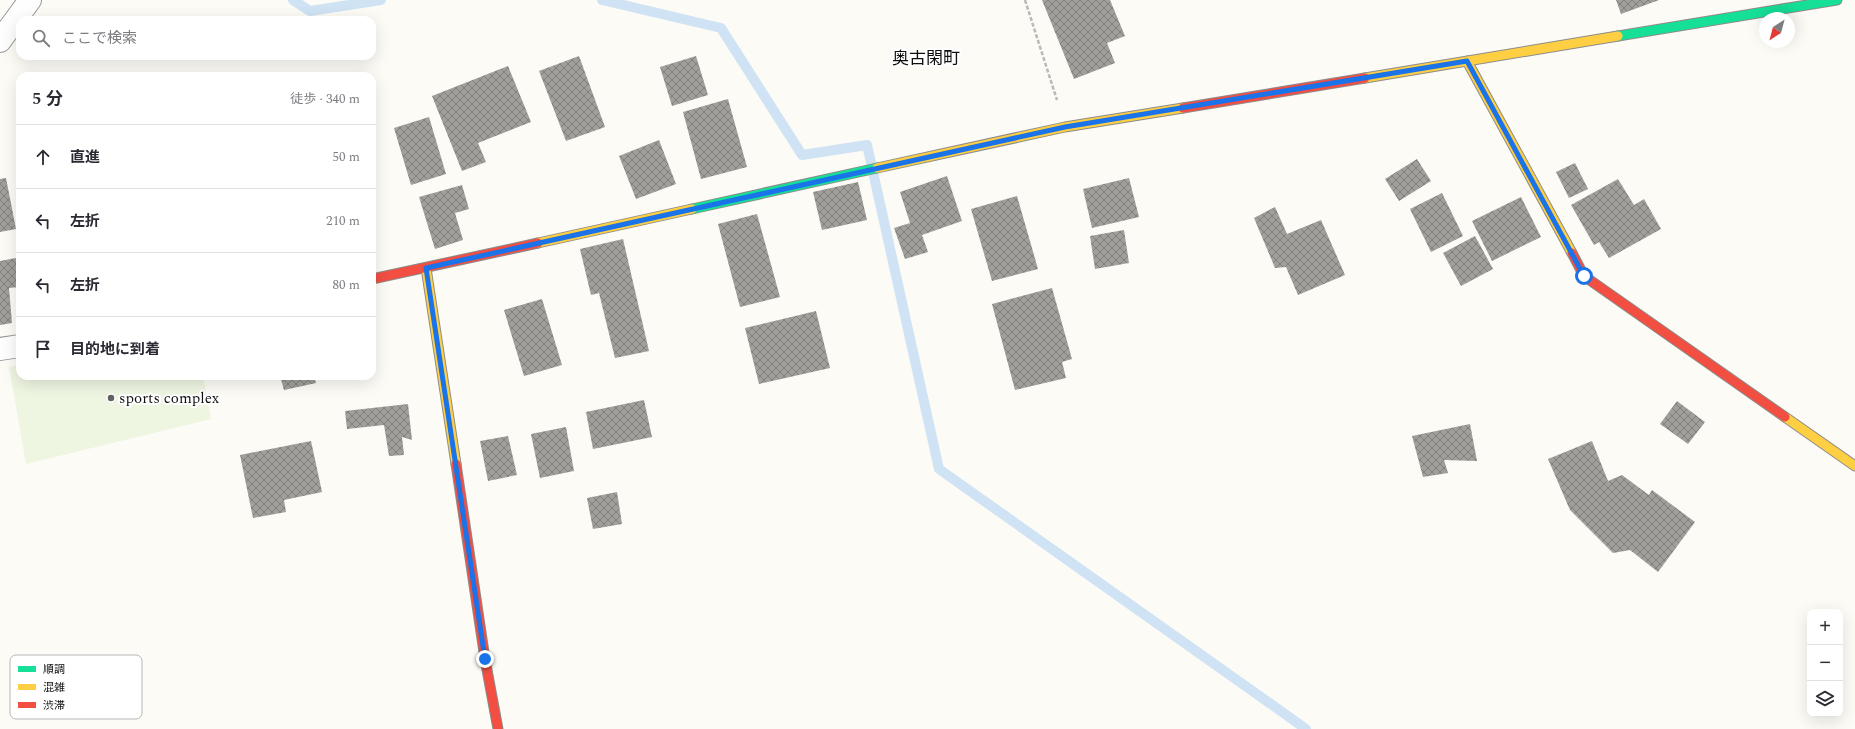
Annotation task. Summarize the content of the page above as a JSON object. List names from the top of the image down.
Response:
{
  "districts": ["奥古閑町"],
  "places": ["sports complex"],
  "legend": ["順調", "混雑", "渋滞"],
  "north": "bottom left",
  "page": {
    "search": "ここで検索",
    "heading": ["5 分", "徒歩 · 340 m"],
    "list": [
      ["直進", "50 m"],
      ["左折", "210 m"],
      ["左折", "80 m"],
      "目的地に到着"
    ],
    "map_buttons": ["+", "−"]
  }
}
